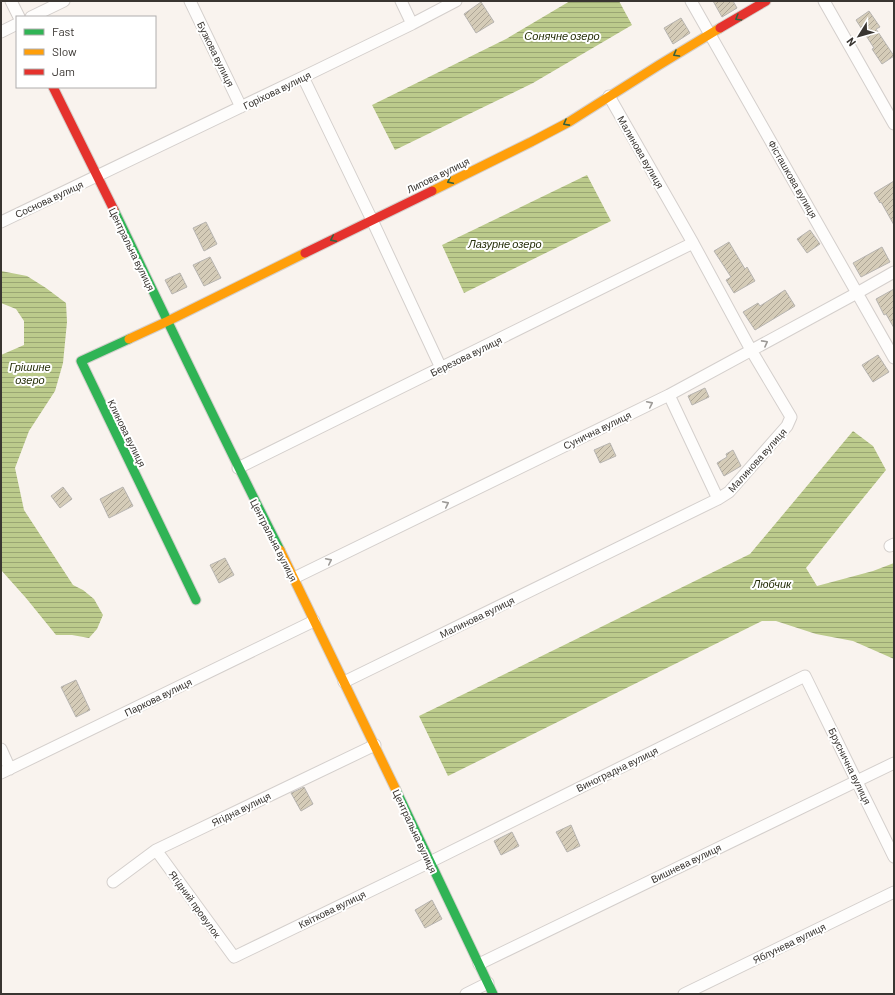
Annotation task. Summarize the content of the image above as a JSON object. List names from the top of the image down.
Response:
{
  "streets": {
    "street": [
      "Бузкова вулиця",
      "Горіхова вулиця",
      "Малинова вулиця",
      "Липова вулиця",
      "Фісташкова вулиця",
      "Соснова вулиця",
      "Центральна вулиця",
      "Березова вулиця",
      "Сунична вулиця",
      "Клинова вулиця",
      "Паркова вулиця",
      "Бруснична вулиця",
      "Виноградна вулиця",
      "Ягідна вулиця",
      "Вишнева вулиця",
      "Ягідний провулок",
      "Квіткова вулиця",
      "Яблунева вулиця"
    ]
  },
  "crossings": [
    ["Бузкова вулиця", "Горіхова вулиця"],
    ["Горіхова вулиця", "Соснова вулиця"],
    ["Горіхова вулиця", "Центральна вулиця"],
    ["Малинова вулиця", "Липова вулиця"],
    ["Малинова вулиця", "Центральна вулиця"],
    ["Малинова вулиця", "Березова вулиця"],
    ["Малинова вулиця", "Сунична вулиця"],
    ["Липова вулиця", "Фісташкова вулиця"],
    ["Липова вулиця", "Центральна вулиця"],
    ["Липова вулиця", "Клинова вулиця"],
    ["Фісташкова вулиця", "Сунична вулиця"],
    ["Соснова вулиця", "Центральна вулиця"],
    ["Центральна вулиця", "Березова вулиця"],
    ["Центральна вулиця", "Сунична вулиця"],
    ["Центральна вулиця", "Клинова вулиця"],
    ["Центральна вулиця", "Паркова вулиця"],
    ["Центральна вулиця", "Виноградна вулиця"],
    ["Центральна вулиця", "Ягідна вулиця"],
    ["Центральна вулиця", "Вишнева вулиця"],
    ["Центральна вулиця", "Квіткова вулиця"],
    ["Бруснична вулиця", "Виноградна вулиця"],
    ["Бруснична вулиця", "Вишнева вулиця"],
    ["Виноградна вулиця", "Квіткова вулиця"],
    ["Ягідна вулиця", "Ягідний провулок"],
    ["Ягідний провулок", "Квіткова вулиця"]
  ],
  "one_way": ["Липова вулиця", "Сунична вулиця"],
  "water": [
    "Сонячне озеро",
    "Лазурне озеро",
    "Грішине озеро",
    "Любчик"
  ],
  "legend": ["Fast", "Slow", "Jam"],
  "north": "bottom left"
}
